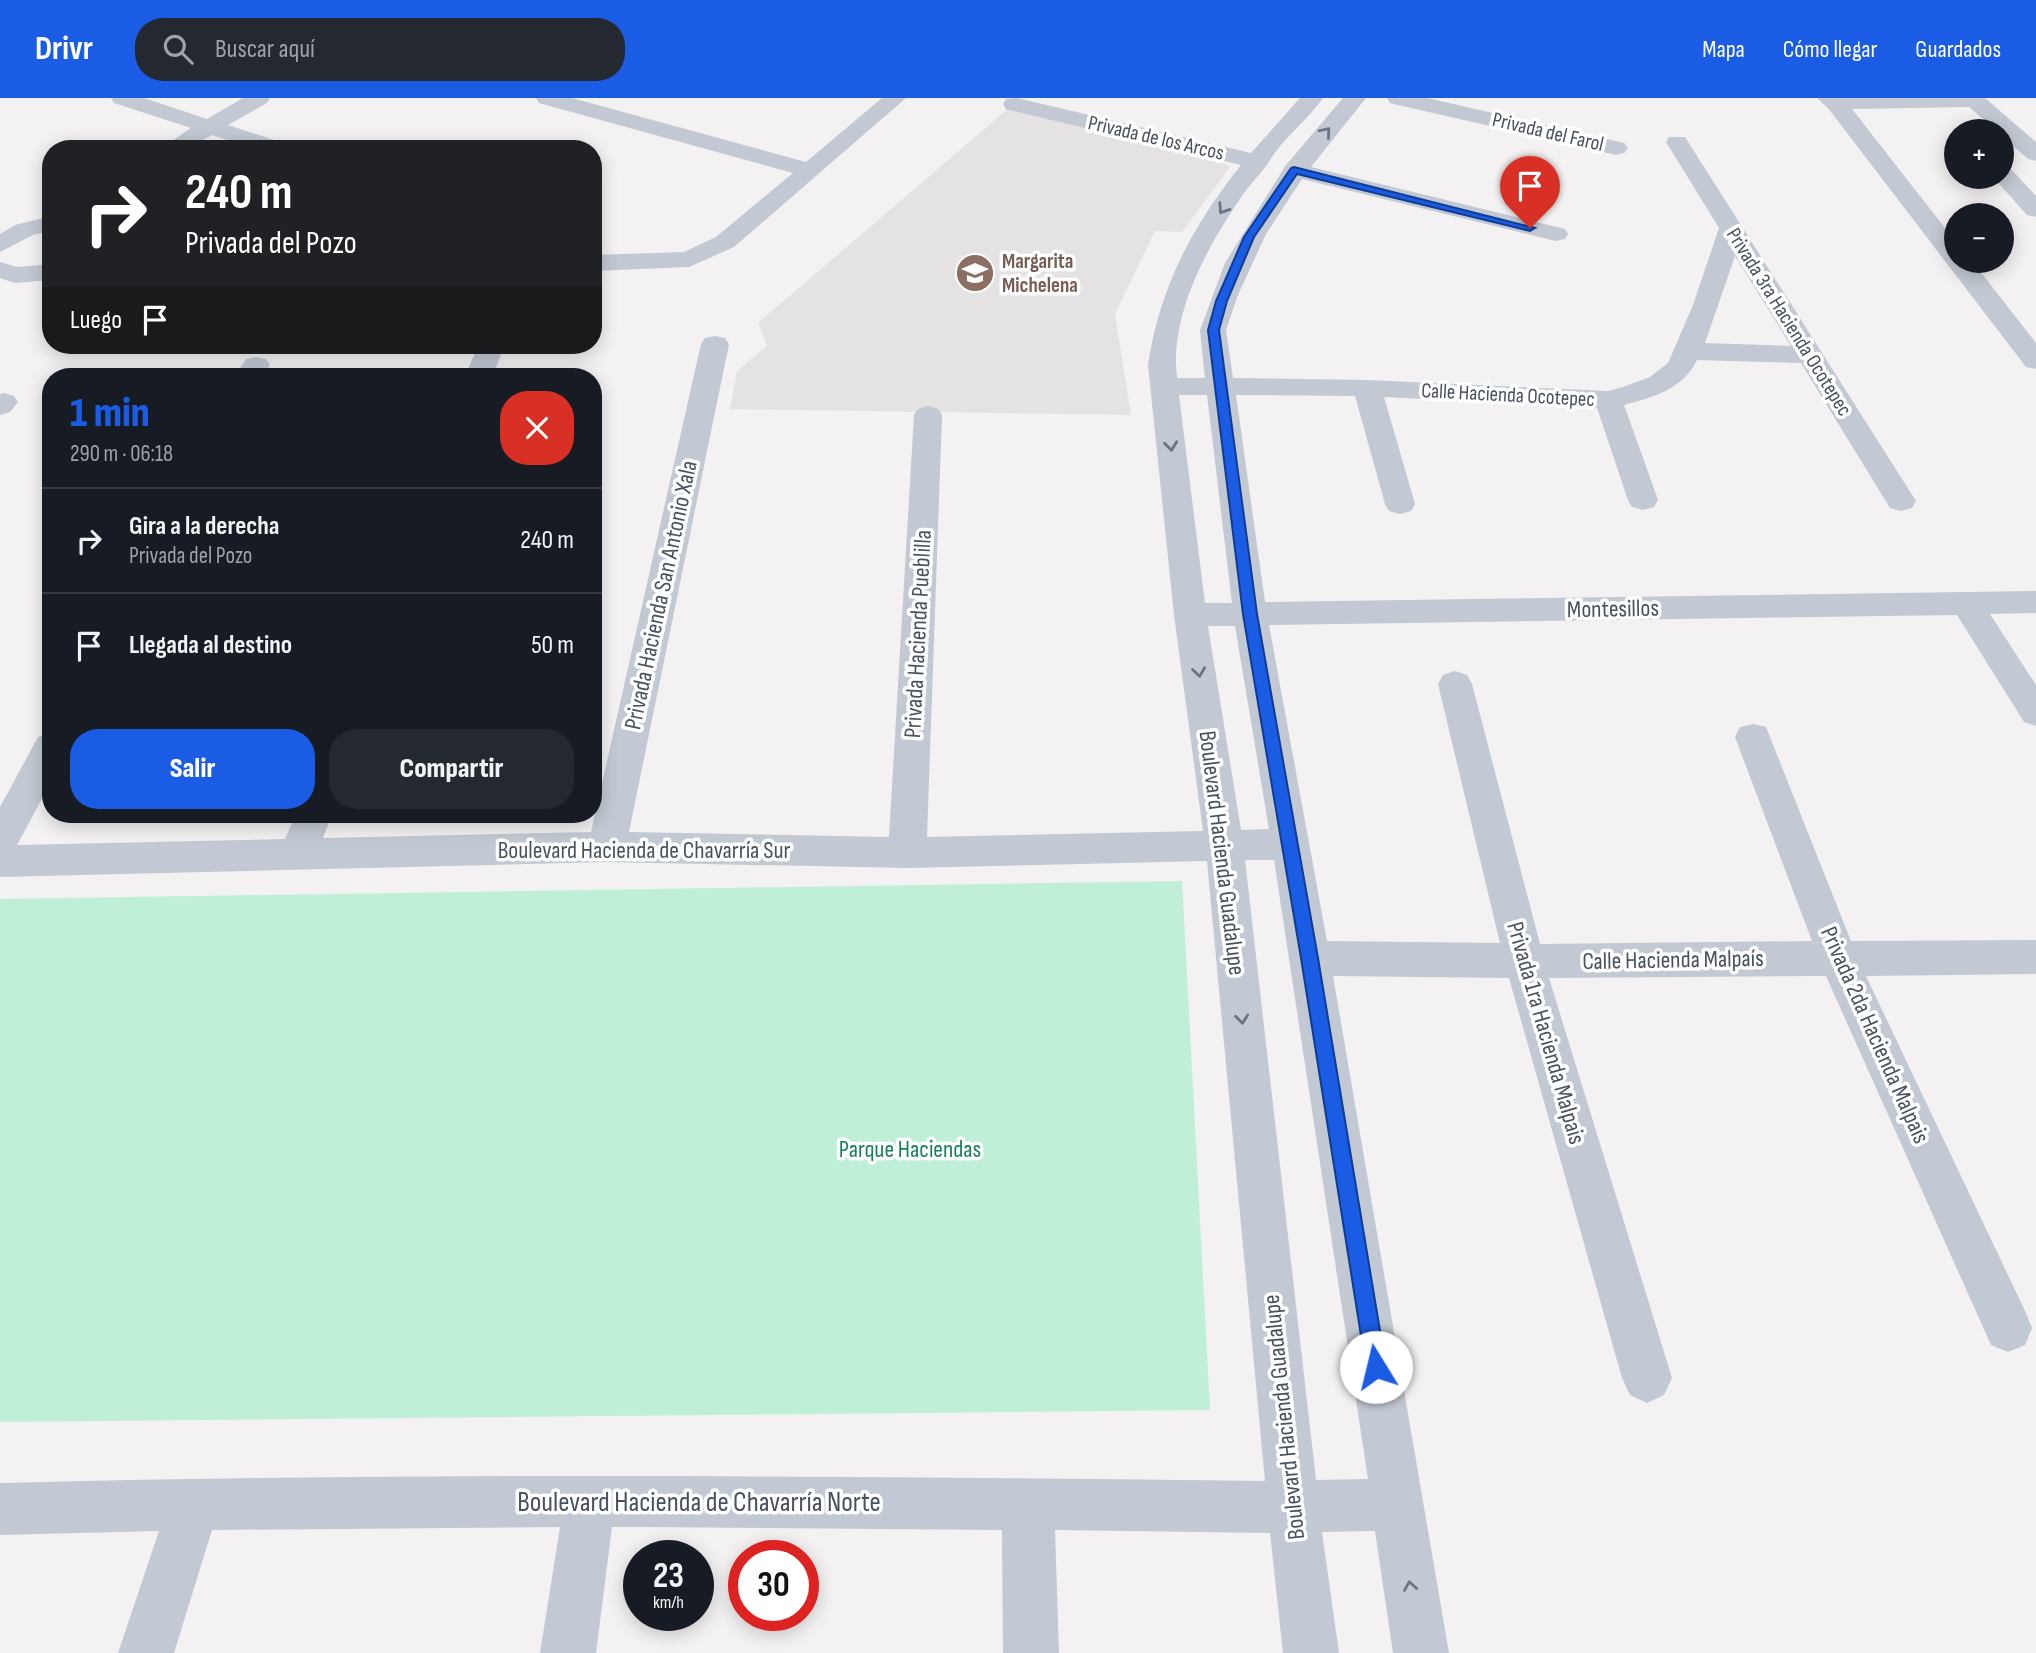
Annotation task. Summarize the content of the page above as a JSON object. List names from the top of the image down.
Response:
{
  "streets": {
    "street": [
      "Privada del Farol",
      "Privada de los Arcos",
      "Privada 3ra Hacienda Ocotepec",
      "Calle Hacienda Ocotepec",
      "Privada Hacienda San Antonio Xala",
      "Montesillos",
      "Privada Hacienda Pueblilla",
      "Boulevard Hacienda de Chavarría Sur",
      "Boulevard Hacienda Guadalupe",
      "Calle Hacienda Malpaís",
      "Privada 1ra Hacienda Malpais",
      "Privada 2da Hacienda Malpais",
      "Boulevard Hacienda de Chavarría Norte"
    ]
  },
  "crossings": [
    ["Privada de los Arcos", "Boulevard Hacienda Guadalupe"],
    ["Privada 3ra Hacienda Ocotepec", "Calle Hacienda Ocotepec"],
    ["Calle Hacienda Ocotepec", "Boulevard Hacienda Guadalupe"],
    ["Privada Hacienda San Antonio Xala", "Boulevard Hacienda de Chavarría Sur"],
    ["Montesillos", "Boulevard Hacienda Guadalupe"],
    ["Privada Hacienda Pueblilla", "Boulevard Hacienda de Chavarría Sur"],
    ["Boulevard Hacienda de Chavarría Sur", "Boulevard Hacienda Guadalupe"],
    ["Boulevard Hacienda Guadalupe", "Boulevard Hacienda de Chavarría Norte"],
    ["Calle Hacienda Malpaís", "Privada 1ra Hacienda Malpais"],
    ["Calle Hacienda Malpaís", "Privada 2da Hacienda Malpais"]
  ],
  "parks": ["Parque Haciendas"],
  "places": {
    "school or university": ["Margarita Michelena"]
  },
  "page": {
    "header": "Drivr",
    "search": "Buscar aquí",
    "nav": ["Mapa", "Cómo llegar", "Guardados"],
    "map_buttons": ["+", "−"],
    "turn": ["240 m", "Privada del Pozo"],
    "then": "Luego",
    "heading": ["1 min", "290 m · 06:18"],
    "list": [
      {
        "name": "Gira a la derecha",
        "note": "Privada del Pozo",
        "value": "240 m"
      },
      {
        "name": "Llegada al destino",
        "value": "50 m"
      }
    ],
    "buttons": ["Salir", "Compartir"],
    "speed": "23 km/h",
    "limit": "30"
  }
}
